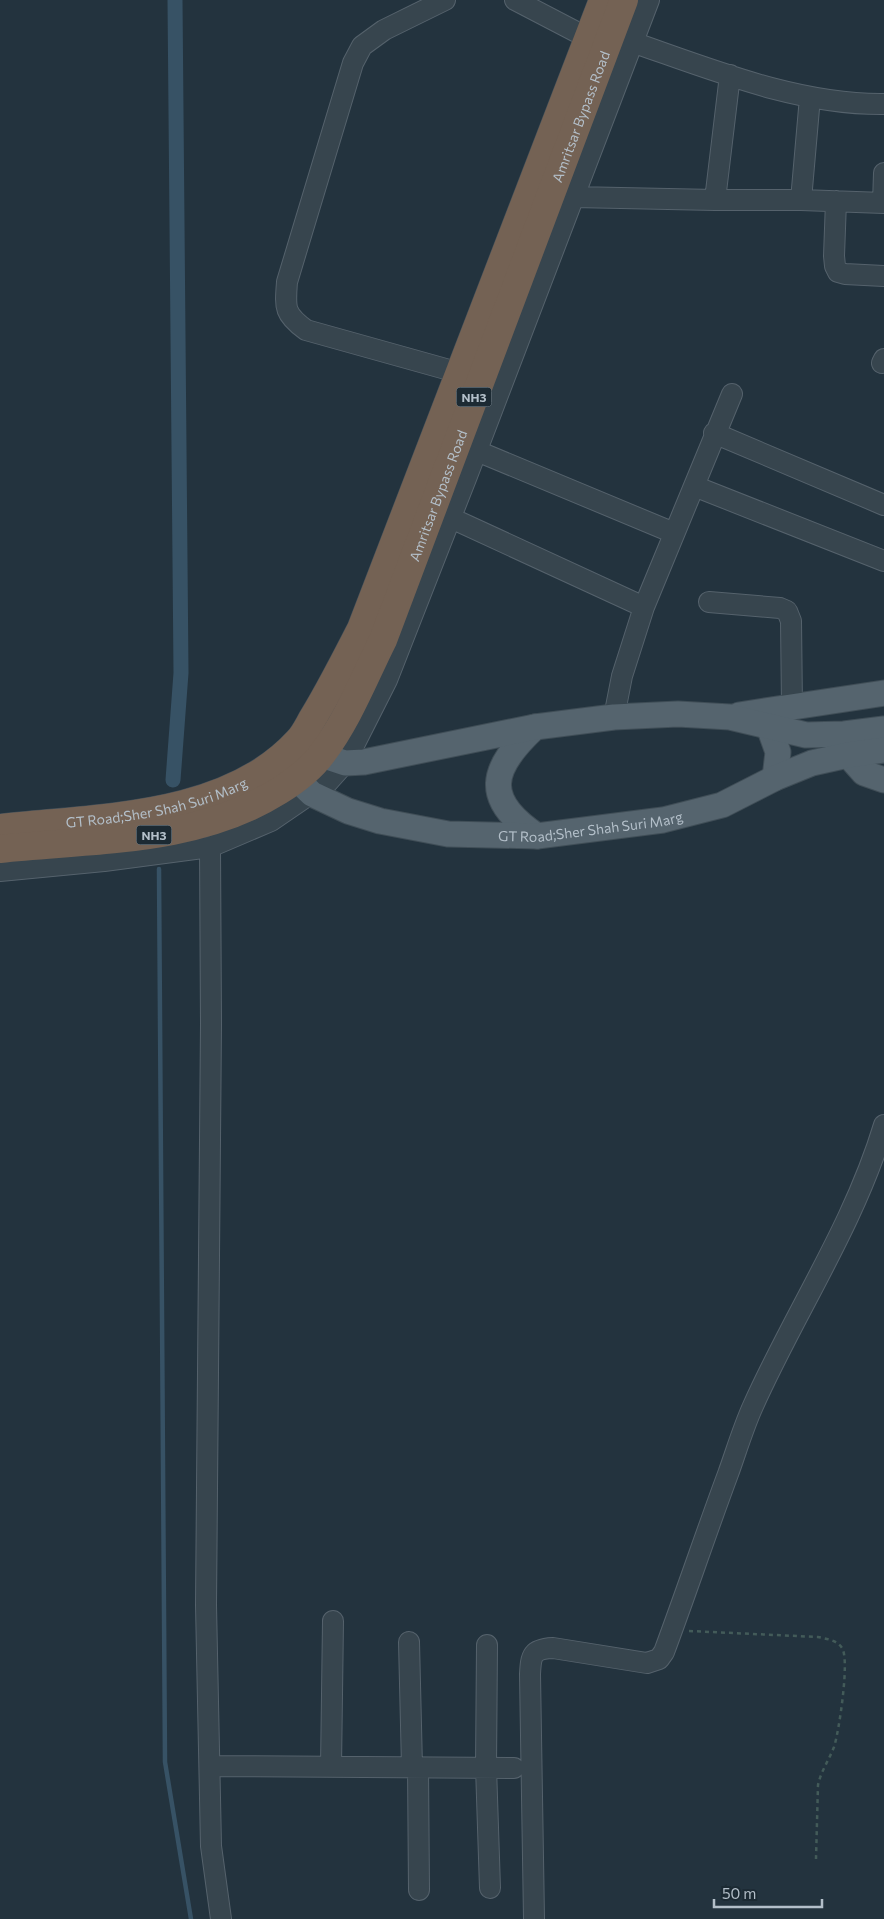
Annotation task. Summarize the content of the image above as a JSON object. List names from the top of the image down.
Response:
{
  "streets": {
    "highway": ["Amritsar Bypass Road", "NH3", "GT Road;Sher Shah Suri Marg"]
  },
  "crossings": [
    ["Amritsar Bypass Road", "GT Road;Sher Shah Suri Marg"]
  ],
  "scale_bar": "50 m"
}
